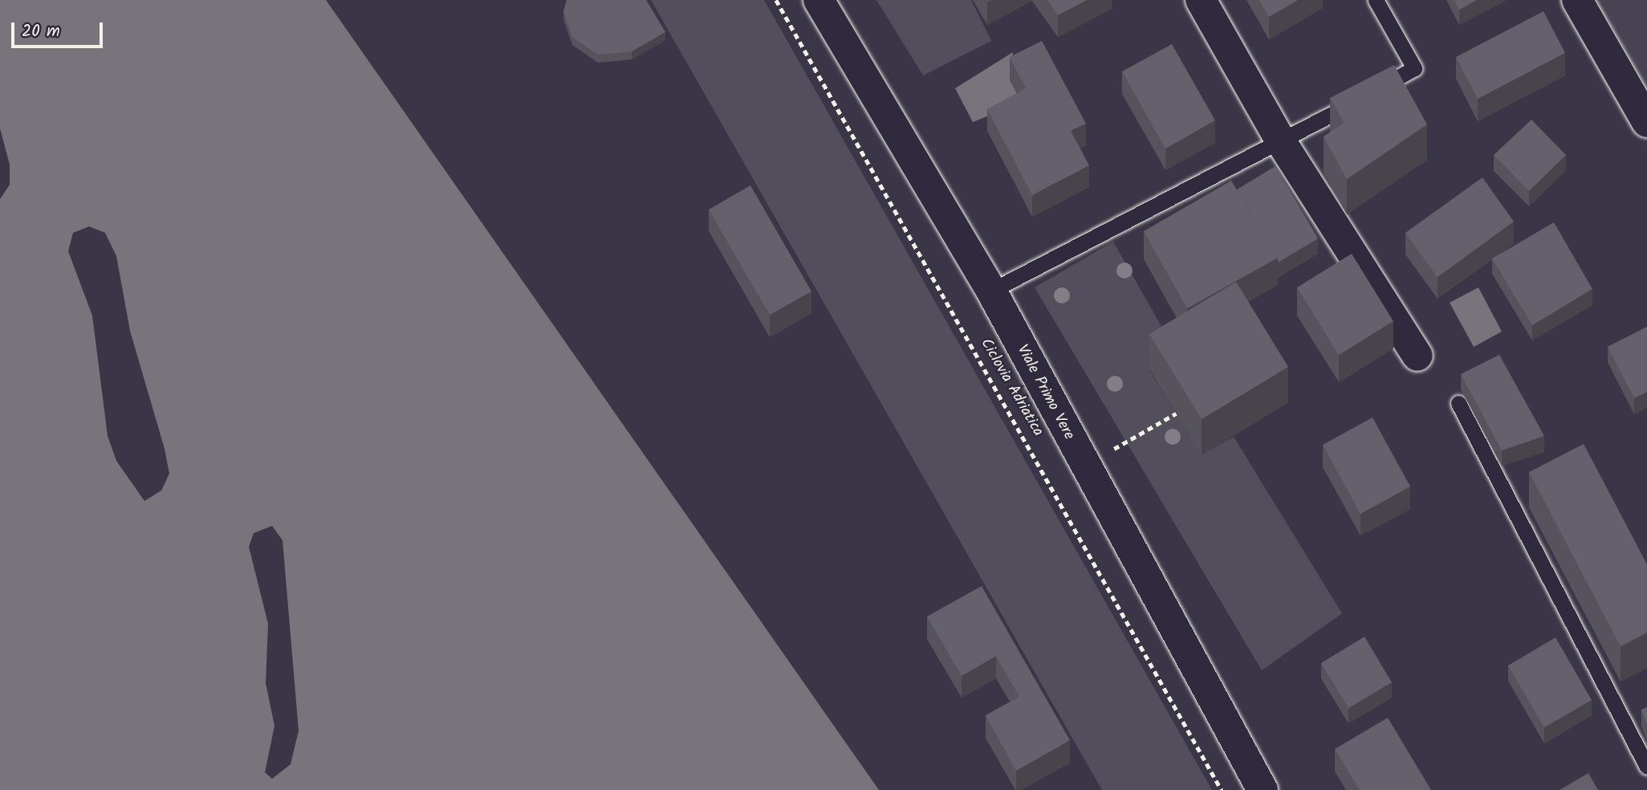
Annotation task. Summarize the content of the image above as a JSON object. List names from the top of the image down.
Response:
{
  "streets": {
    "street": ["Viale Primo Vere"],
    "path": ["Ciclovia Adriatica"]
  },
  "scale_bar": "20 m"
}
